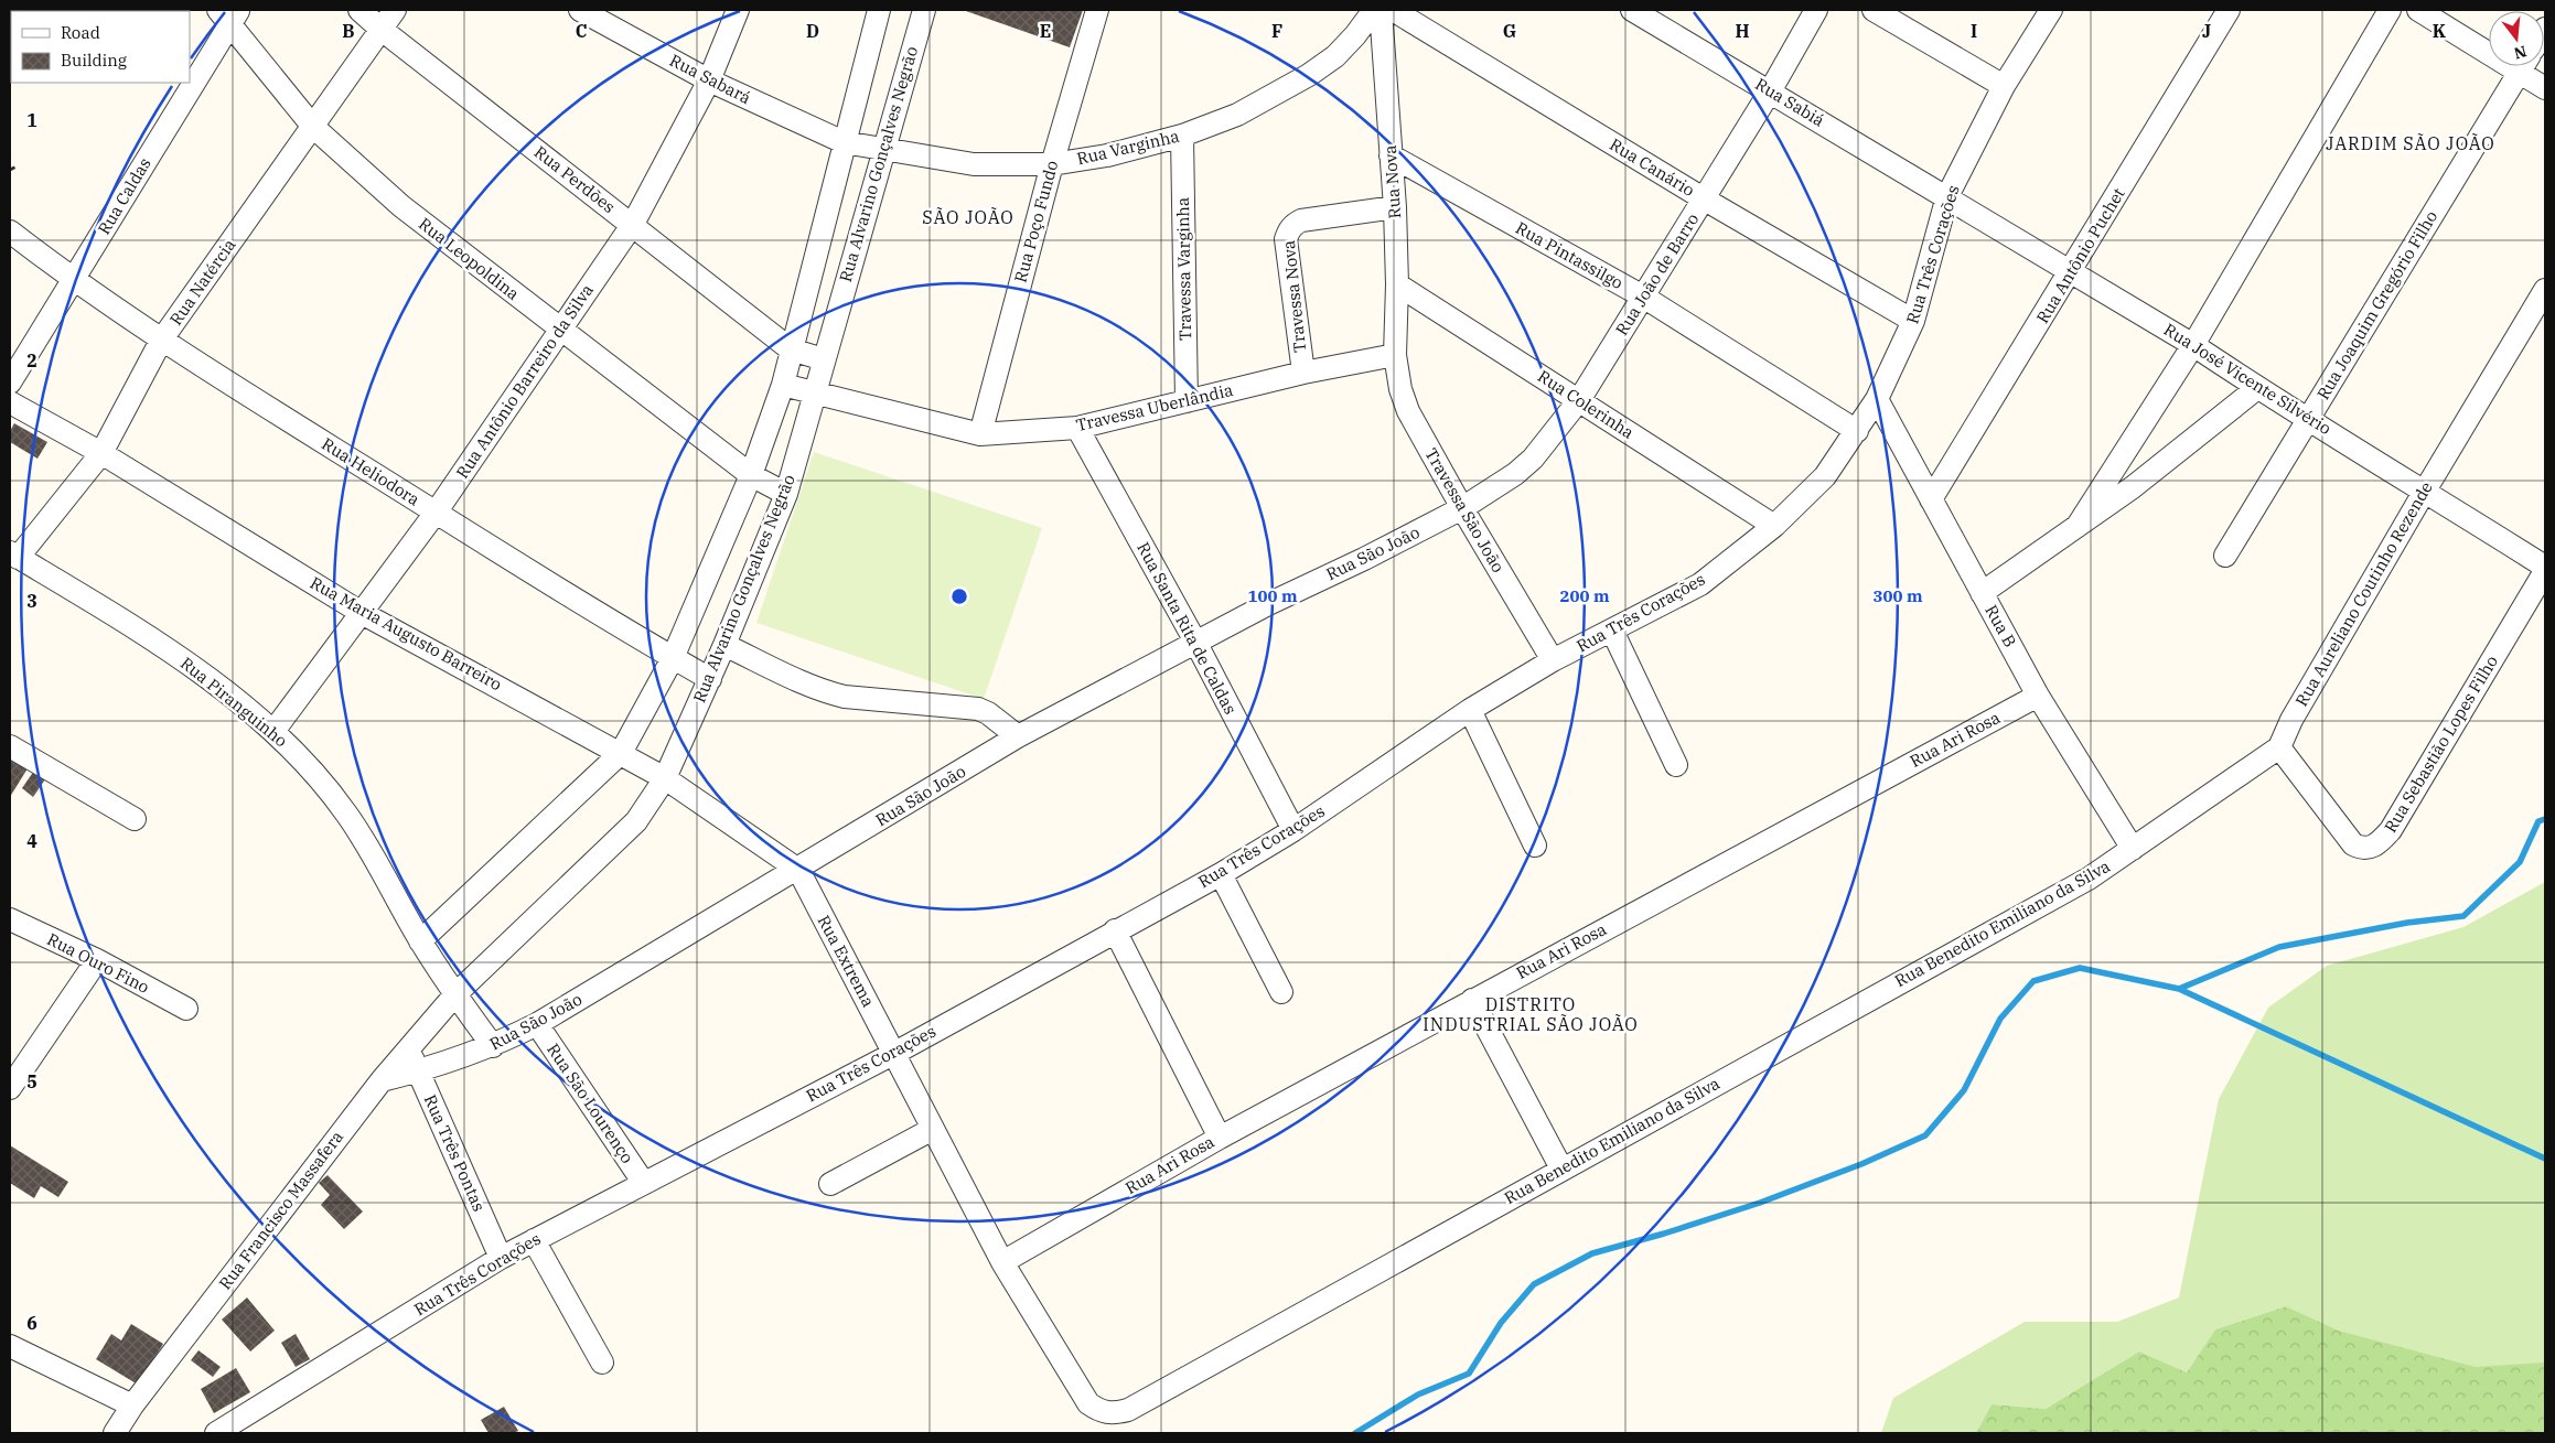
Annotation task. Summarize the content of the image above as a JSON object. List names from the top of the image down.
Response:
{
  "streets": {
    "street": [
      "Rua Sabará",
      "Rua Sabiá",
      "Rua Varginha",
      "Rua Alvarino Gonçalves Negrão",
      "Rua Canário",
      "Rua Perdões",
      "Rua Nova",
      "Rua Caldas",
      "Rua Poço Fundo",
      "Rua Três Corações",
      "Rua Pintassilgo",
      "Rua Antônio Puchet",
      "Rua Leopoldina",
      "Travessa Varginha",
      "Rua João de Barro",
      "Rua Natércia",
      "Travessa Nova",
      "Rua Joaquim Gregório Filho",
      "Rua José Vicente Silvério",
      "Rua Antônio Barreiro da Silva",
      "Rua Colerinha",
      "Travessa Uberlândia",
      "Rua Heliodora",
      "Travessa São João",
      "Rua São João",
      "Rua Aureliano Coutinho Rezende",
      "Rua B",
      "Rua Santa Rita de Caldas",
      "Rua Maria Augusto Barreiro",
      "Rua Piranguinho",
      "Rua Ari Rosa",
      "Rua Sebastião Lopes Filho",
      "Rua Benedito Emiliano da Silva",
      "Rua Extrema",
      "Rua Ouro Fino",
      "Rua São Lourenço",
      "Rua Três Pontas",
      "Rua Francisco Massafera"
    ]
  },
  "crossings": [
    ["Rua Sabará", "Rua Varginha"],
    ["Rua Sabará", "Rua Antônio Barreiro da Silva"],
    ["Rua Sabiá", "Rua Três Corações"],
    ["Rua Sabiá", "Rua João de Barro"],
    ["Rua Sabiá", "Rua José Vicente Silvério"],
    ["Rua Varginha", "Rua Alvarino Gonçalves Negrão"],
    ["Rua Varginha", "Rua Poço Fundo"],
    ["Rua Varginha", "Travessa Varginha"],
    ["Rua Alvarino Gonçalves Negrão", "Rua Leopoldina"],
    ["Rua Alvarino Gonçalves Negrão", "Travessa Uberlândia"],
    ["Rua Alvarino Gonçalves Negrão", "Rua Heliodora"],
    ["Rua Alvarino Gonçalves Negrão", "Rua Maria Augusto Barreiro"],
    ["Rua Alvarino Gonçalves Negrão", "Rua Piranguinho"],
    ["Rua Alvarino Gonçalves Negrão", "Rua Francisco Massafera"],
    ["Rua Canário", "Rua Três Corações"],
    ["Rua Canário", "Rua João de Barro"],
    ["Rua Perdões", "Rua Natércia"],
    ["Rua Perdões", "Rua Antônio Barreiro da Silva"],
    ["Rua Nova", "Rua Pintassilgo"],
    ["Rua Nova", "Travessa Nova"],
    ["Rua Nova", "Rua Colerinha"],
    ["Rua Nova", "Travessa Uberlândia"],
    ["Rua Nova", "Travessa São João"],
    ["Rua Caldas", "Rua Leopoldina"],
    ["Rua Caldas", "Rua Heliodora"],
    ["Rua Poço Fundo", "Travessa Uberlândia"],
    ["Rua Três Corações", "Rua Pintassilgo"],
    ["Rua Três Corações", "Rua José Vicente Silvério"],
    ["Rua Três Corações", "Rua Colerinha"],
    ["Rua Três Corações", "Travessa São João"],
    ["Rua Três Corações", "Rua B"],
    ["Rua Três Corações", "Rua Santa Rita de Caldas"],
    ["Rua Três Corações", "Rua Extrema"],
    ["Rua Três Corações", "Rua São Lourenço"],
    ["Rua Três Corações", "Rua Três Pontas"],
    ["Rua Pintassilgo", "Rua João de Barro"],
    ["Rua Antônio Puchet", "Rua José Vicente Silvério"],
    ["Rua Antônio Puchet", "Rua B"],
    ["Rua Leopoldina", "Rua Natércia"],
    ["Rua Leopoldina", "Rua Antônio Barreiro da Silva"],
    ["Travessa Varginha", "Travessa Uberlândia"],
    ["Rua João de Barro", "Rua Colerinha"],
    ["Rua João de Barro", "Travessa São João"],
    ["Rua João de Barro", "Rua São João"],
    ["Rua Natércia", "Rua Heliodora"],
    ["Rua Natércia", "Rua Maria Augusto Barreiro"],
    ["Rua Natércia", "Rua Piranguinho"],
    ["Travessa Nova", "Travessa Uberlândia"],
    ["Rua Joaquim Gregório Filho", "Rua José Vicente Silvério"],
    ["Rua José Vicente Silvério", "Rua Aureliano Coutinho Rezende"],
    ["Rua Antônio Barreiro da Silva", "Rua Heliodora"],
    ["Rua Antônio Barreiro da Silva", "Rua Maria Augusto Barreiro"],
    ["Rua Antônio Barreiro da Silva", "Rua Piranguinho"],
    ["Travessa Uberlândia", "Travessa São João"],
    ["Travessa Uberlândia", "Rua Santa Rita de Caldas"],
    ["Travessa São João", "Rua São João"],
    ["Rua São João", "Rua Santa Rita de Caldas"],
    ["Rua São João", "Rua Maria Augusto Barreiro"],
    ["Rua São João", "Rua Piranguinho"],
    ["Rua São João", "Rua Extrema"],
    ["Rua São João", "Rua São Lourenço"],
    ["Rua São João", "Rua Três Pontas"],
    ["Rua São João", "Rua Francisco Massafera"],
    ["Rua Aureliano Coutinho Rezende", "Rua Sebastião Lopes Filho"],
    ["Rua B", "Rua Ari Rosa"],
    ["Rua B", "Rua Benedito Emiliano da Silva"],
    ["Rua Maria Augusto Barreiro", "Rua Extrema"],
    ["Rua Piranguinho", "Rua Francisco Massafera"],
    ["Rua Ari Rosa", "Rua Extrema"],
    ["Rua Benedito Emiliano da Silva", "Rua Extrema"],
    ["Rua Três Pontas", "Rua Francisco Massafera"]
  ],
  "districts": ["JARDIM SÃO JOÃO", "SÃO JOÃO", "DISTRITO INDUSTRIAL SÃO JOÃO"],
  "legend": ["Road", "Building"],
  "north": "bottom",
  "grid": {
    "columns": [
      "B",
      "C",
      "D",
      "E",
      "F",
      "G",
      "H",
      "I",
      "J",
      "K"
    ],
    "rows": [
      "1",
      "2",
      "3",
      "4",
      "5",
      "6"
    ]
  },
  "rings": ["100 m", "200 m", "300 m"]
}
